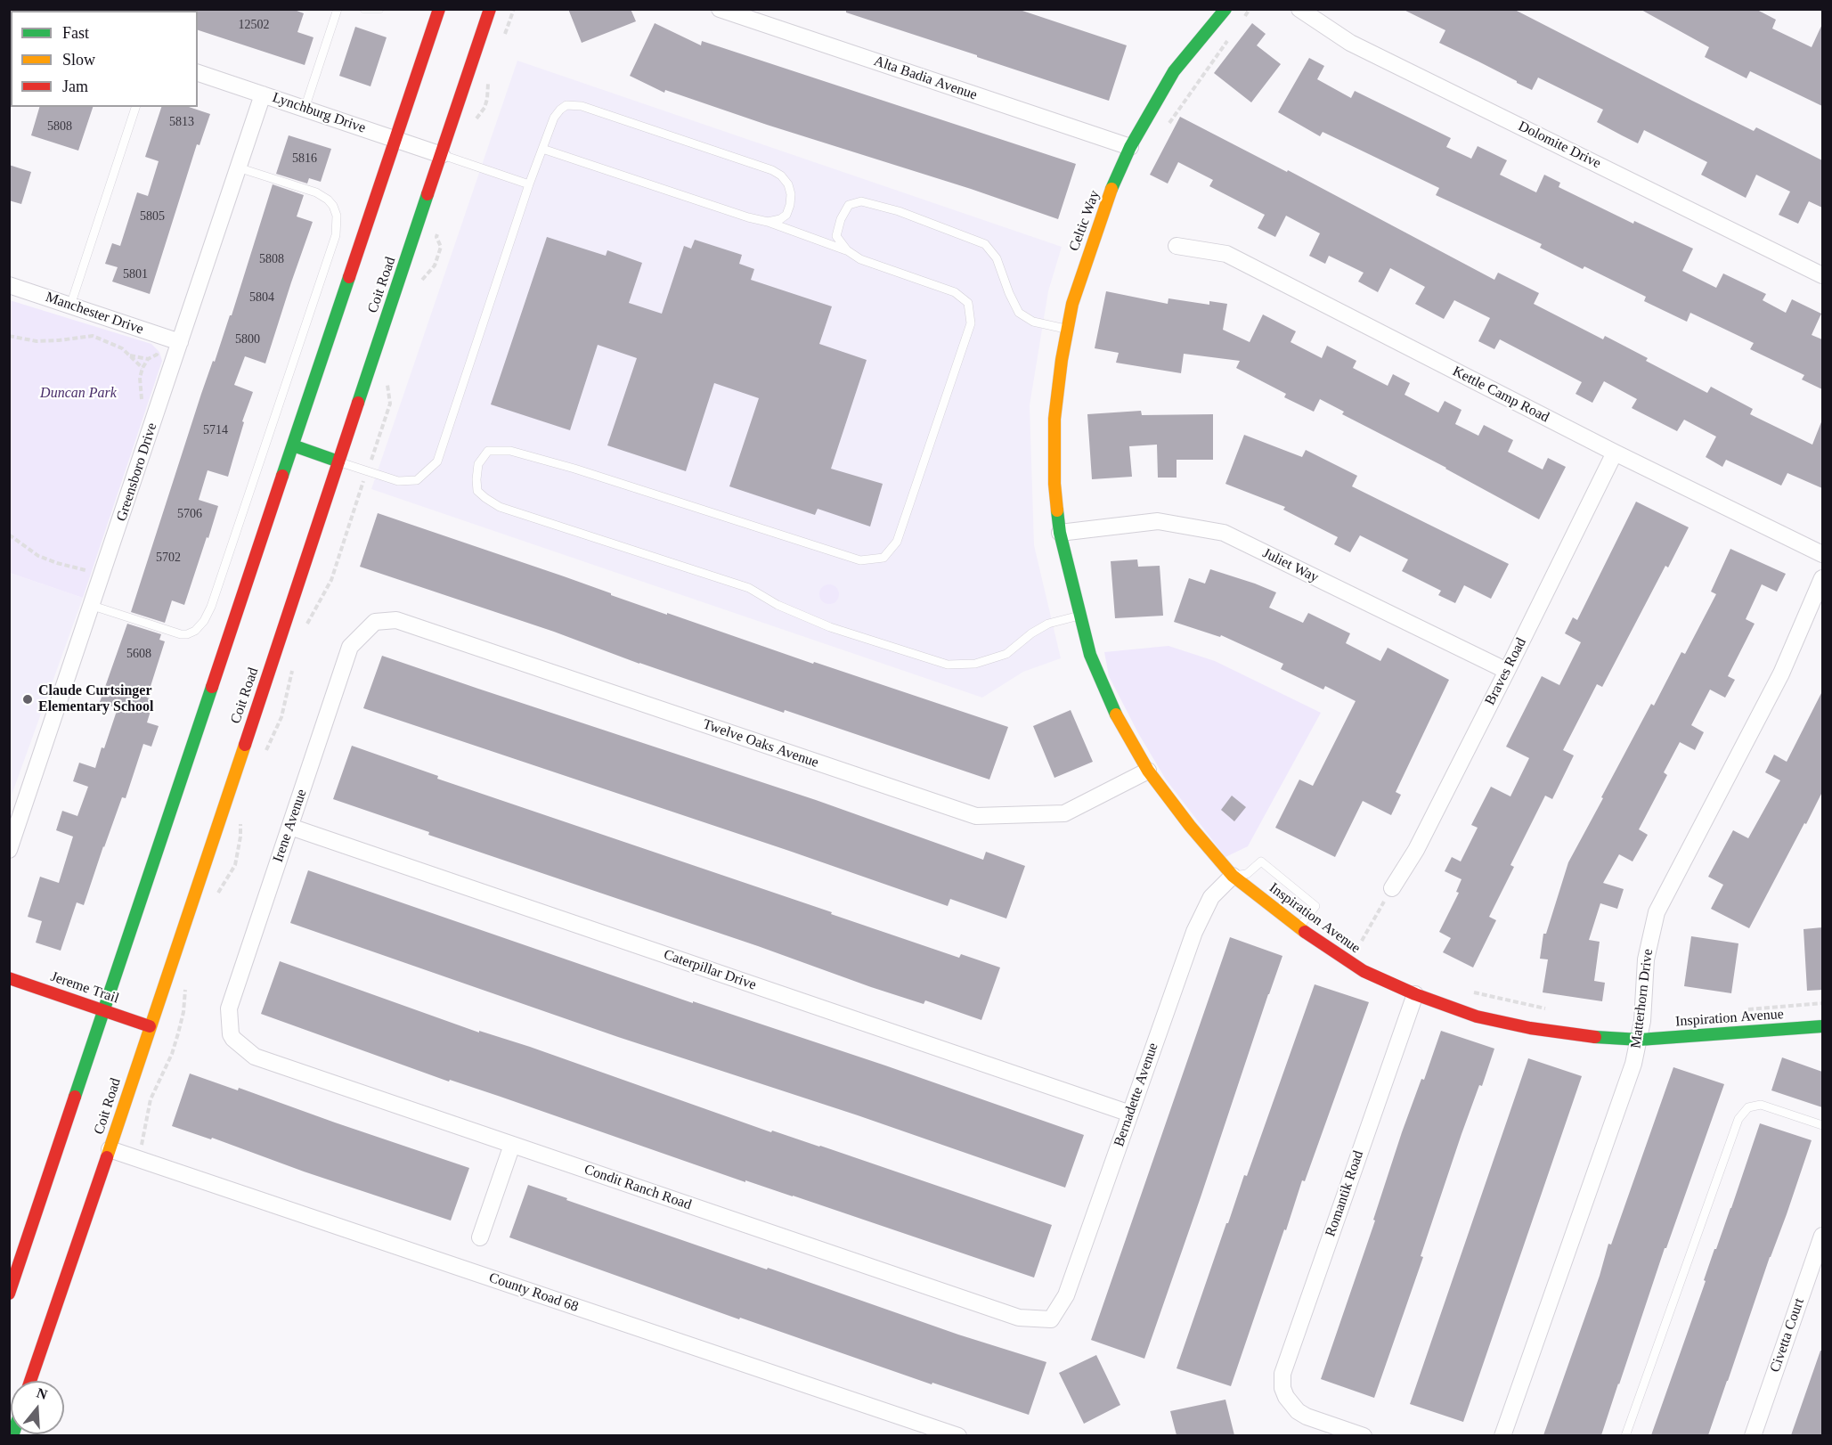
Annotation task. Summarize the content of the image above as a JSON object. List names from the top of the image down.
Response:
{
  "streets": {
    "main road": [
      "Celtic Way",
      "Coit Road",
      "Inspiration Avenue",
      "Jereme Trail"
    ],
    "street": [
      "Alta Badia Avenue",
      "Lynchburg Drive",
      "Dolomite Drive",
      "Manchester Drive",
      "Kettle Camp Road",
      "Greensboro Drive",
      "Juliet Way",
      "Braves Road",
      "Twelve Oaks Avenue",
      "Irene Avenue",
      "Caterpillar Drive",
      "Matterhorn Drive",
      "Bernadette Avenue",
      "Condit Ranch Road",
      "Romantik Road",
      "County Road 68",
      "Civetta Court"
    ]
  },
  "crossings": [
    ["Alta Badia Avenue", "Celtic Way"],
    ["Lynchburg Drive", "Coit Road"],
    ["Lynchburg Drive", "Greensboro Drive"],
    ["Celtic Way", "Inspiration Avenue"],
    ["Coit Road", "Jereme Trail"],
    ["Coit Road", "County Road 68"],
    ["Manchester Drive", "Greensboro Drive"],
    ["Kettle Camp Road", "Braves Road"],
    ["Juliet Way", "Braves Road"],
    ["Juliet Way", "Inspiration Avenue"],
    ["Twelve Oaks Avenue", "Irene Avenue"],
    ["Twelve Oaks Avenue", "Inspiration Avenue"],
    ["Irene Avenue", "Caterpillar Drive"],
    ["Irene Avenue", "Condit Ranch Road"],
    ["Inspiration Avenue", "Matterhorn Drive"],
    ["Inspiration Avenue", "Bernadette Avenue"],
    ["Inspiration Avenue", "Romantik Road"],
    ["Caterpillar Drive", "Bernadette Avenue"],
    ["Bernadette Avenue", "Condit Ranch Road"]
  ],
  "parks": ["Duncan Park"],
  "places": ["Claude Curtsinger Elementary School"],
  "house_numbers": [
    "12502",
    "5813",
    "5808",
    "5816",
    "5805",
    "5808",
    "5801",
    "5804",
    "5800",
    "5714",
    "5706",
    "5702",
    "5608"
  ],
  "legend": ["Fast", "Slow", "Jam"],
  "north": "top"
}
